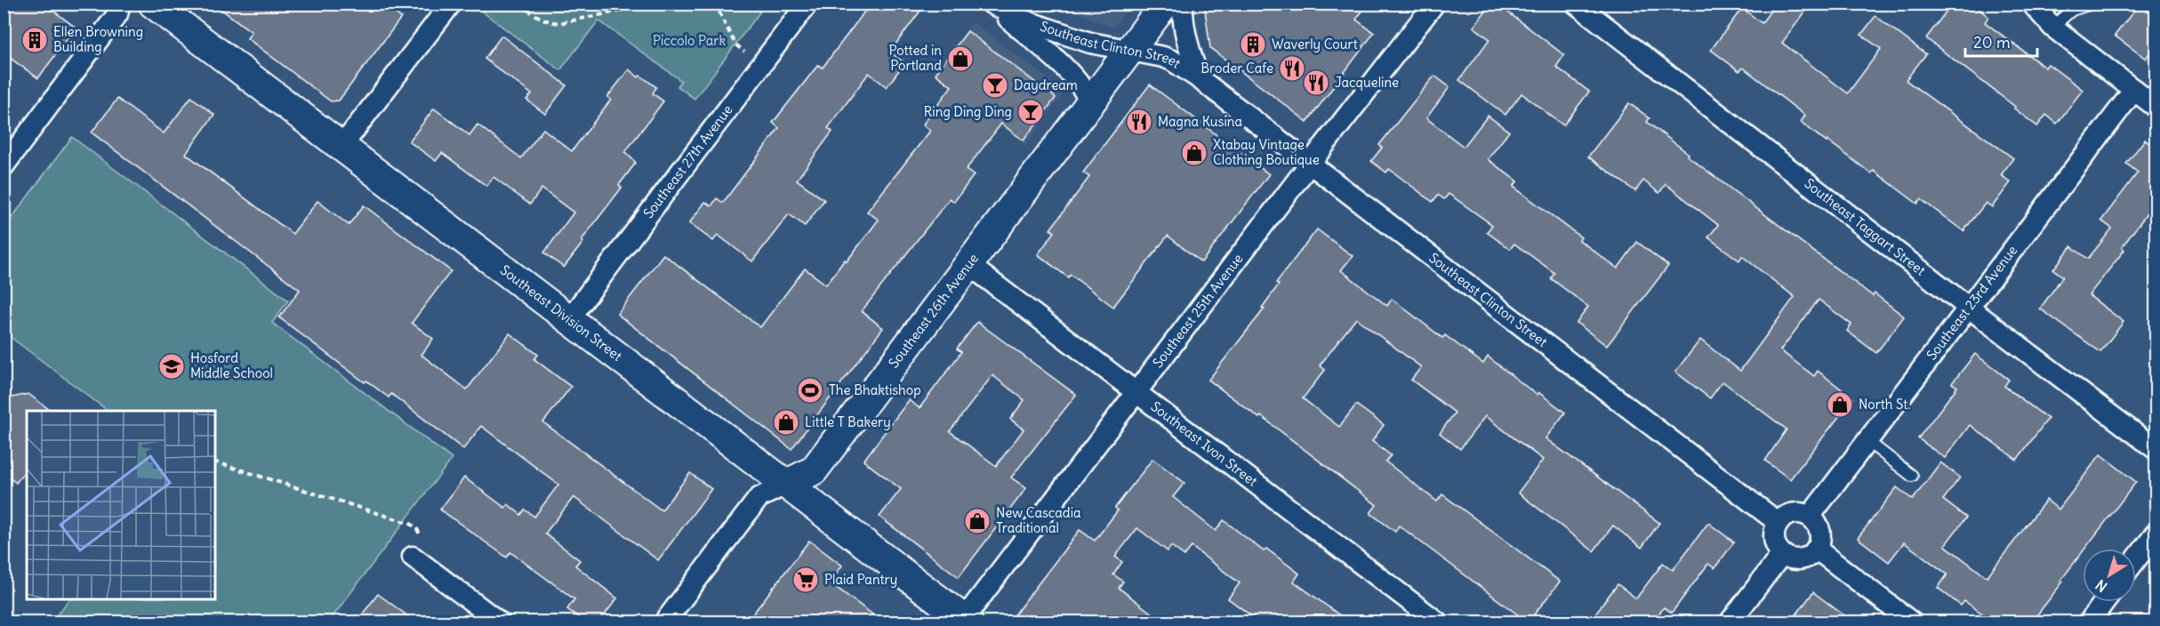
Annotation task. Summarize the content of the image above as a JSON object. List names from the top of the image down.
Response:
{
  "streets": {
    "main road": ["Southeast 26th Avenue", "Southeast Division Street"],
    "street": [
      "Southeast Clinton Street",
      "Southeast 27th Avenue",
      "Southeast Taggart Street",
      "Southeast 23rd Avenue",
      "Southeast 25th Avenue",
      "Southeast Ivon Street"
    ]
  },
  "crossings": [
    ["Southeast Clinton Street", "Southeast 23rd Avenue"],
    ["Southeast Clinton Street", "Southeast 25th Avenue"],
    ["Southeast Clinton Street", "Southeast 26th Avenue"],
    ["Southeast 27th Avenue", "Southeast Division Street"],
    ["Southeast Taggart Street", "Southeast 23rd Avenue"],
    ["Southeast 25th Avenue", "Southeast Division Street"],
    ["Southeast 25th Avenue", "Southeast Ivon Street"],
    ["Southeast 26th Avenue", "Southeast Division Street"],
    ["Southeast 26th Avenue", "Southeast Ivon Street"]
  ],
  "parks": ["Piccolo Park"],
  "places": {
    "building": ["Ellen Browning Building", "Waverly Court"],
    "shop": [
      "Potted in Portland",
      "Xtabay Vintage Clothing Boutique",
      "North St.",
      "Little T Bakery",
      "New Cascadia Traditional"
    ],
    "restaurant": ["Broder Cafe", "Jacqueline", "Magna Kusina"],
    "bar": ["Daydream", "Ring Ding Ding"],
    "school or university": ["Hosford Middle School"],
    "sports": ["The Bhaktishop"],
    "supermarket": ["Plaid Pantry"]
  },
  "scale_bar": "20 m",
  "north": "bottom left"
}
